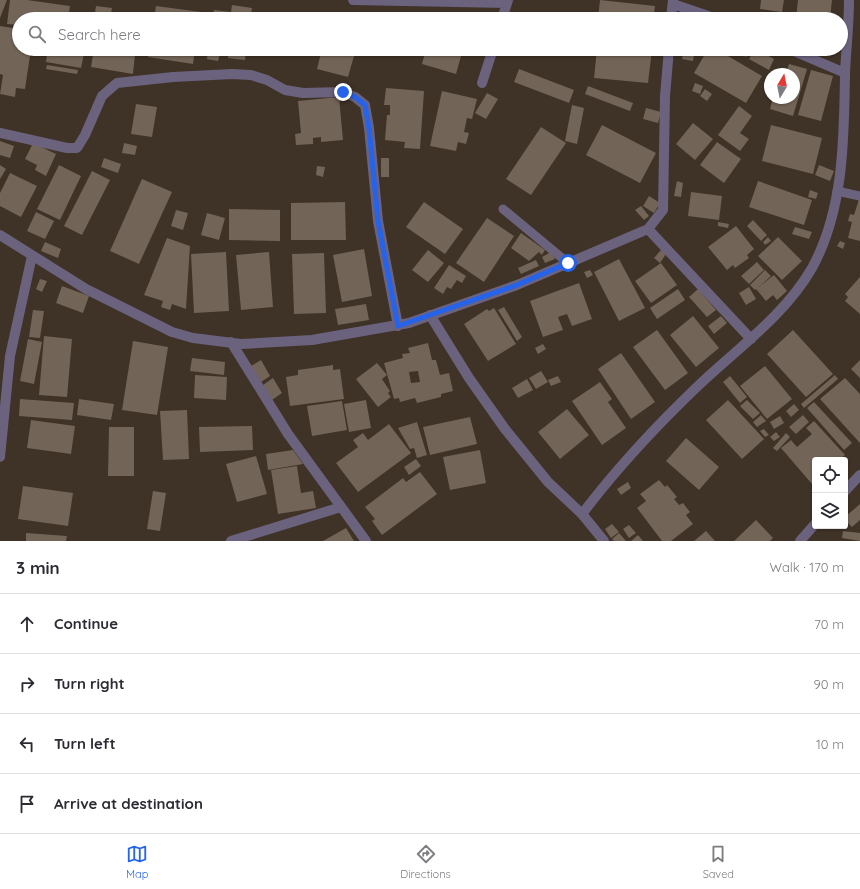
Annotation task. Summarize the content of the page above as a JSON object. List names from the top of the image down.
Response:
{
  "north": "top",
  "page": {
    "search": "Search here",
    "heading": ["3 min", "Walk · 170 m"],
    "list": [
      ["Continue", "70 m"],
      ["Turn right", "90 m"],
      ["Turn left", "10 m"],
      "Arrive at destination"
    ],
    "nav": ["Map", "Directions", "Saved"]
  }
}
